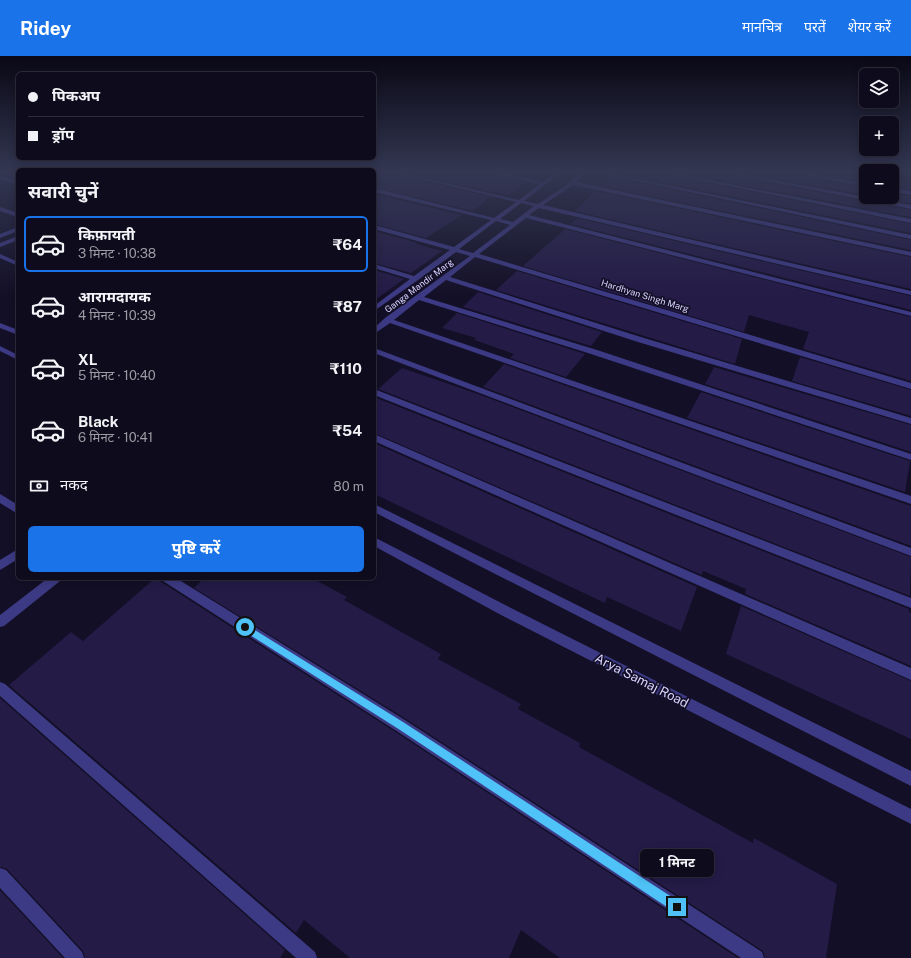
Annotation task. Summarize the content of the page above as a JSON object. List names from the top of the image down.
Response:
{
  "streets": {
    "street": ["Ganga Mandir Marg", "Hardhyan Singh Marg", "Arya Samaj Road"]
  },
  "crossings": [
    ["Ganga Mandir Marg", "Hardhyan Singh Marg"]
  ],
  "page": {
    "header": "Ridey",
    "nav": ["मानचित्र", "परतें", "शेयर करें"],
    "map_buttons": ["+", "−"],
    "banner": ["पिकअप", "ड्रॉप"],
    "heading": "सवारी चुनें",
    "list": [
      {
        "name": "किफ़ायती",
        "note": "3 मिनट · 10:38",
        "value": "₹64"
      },
      {
        "name": "आरामदायक",
        "note": "4 मिनट · 10:39",
        "value": "₹87"
      },
      {
        "name": "XL",
        "note": "5 मिनट · 10:40",
        "value": "₹110"
      },
      {
        "name": "Black",
        "note": "6 मिनट · 10:41",
        "value": "₹54"
      }
    ],
    "pay": ["नकद", "80 m"],
    "buttons": "पुष्टि करें",
    "bubble": "1 मिनट"
  }
}
